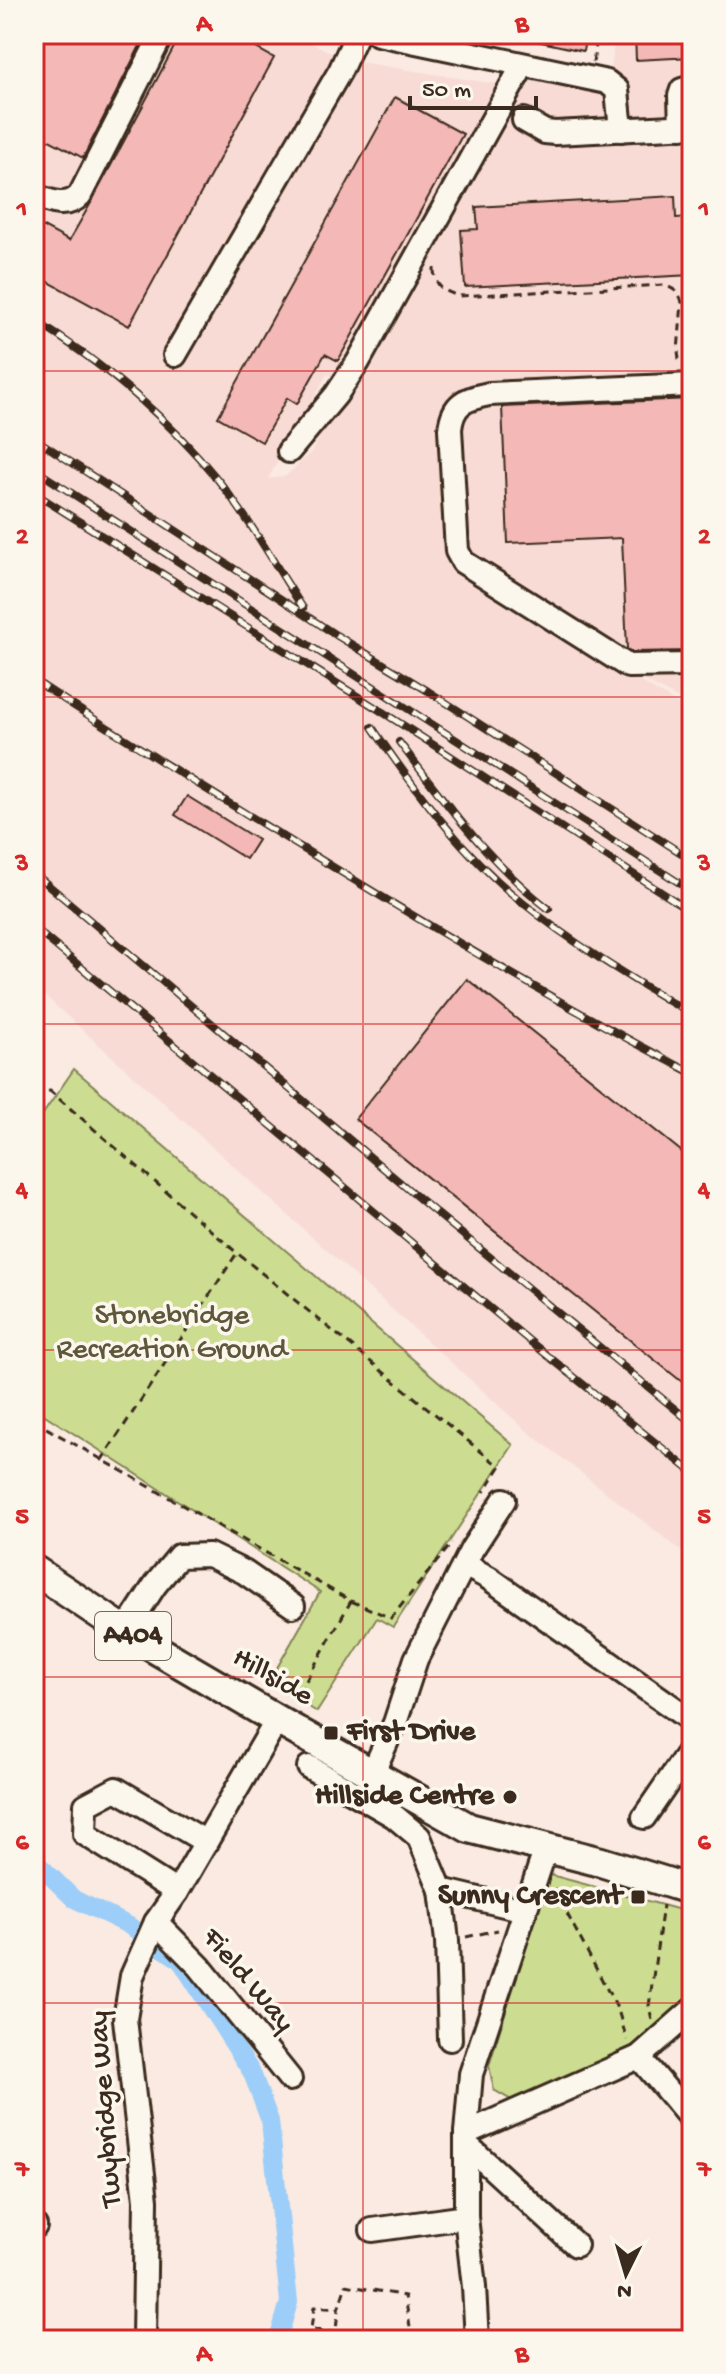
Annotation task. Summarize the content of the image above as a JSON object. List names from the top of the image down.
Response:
{
  "streets": {
    "main road": ["A404", "Hillside"],
    "street": ["Field Way", "Twybridge Way"]
  },
  "crossings": [
    ["Hillside", "Twybridge Way"],
    ["Field Way", "Twybridge Way"]
  ],
  "parks": ["Stonebridge Recreation Ground"],
  "places": {
    "transit": ["First Drive", "Sunny Crescent"],
    "other": ["Hillside Centre"]
  },
  "scale_bar": "50 m",
  "north": "bottom",
  "grid": {
    "columns": ["A", "B"],
    "rows": [
      "1",
      "2",
      "3",
      "4",
      "5",
      "6",
      "7"
    ]
  }
}
